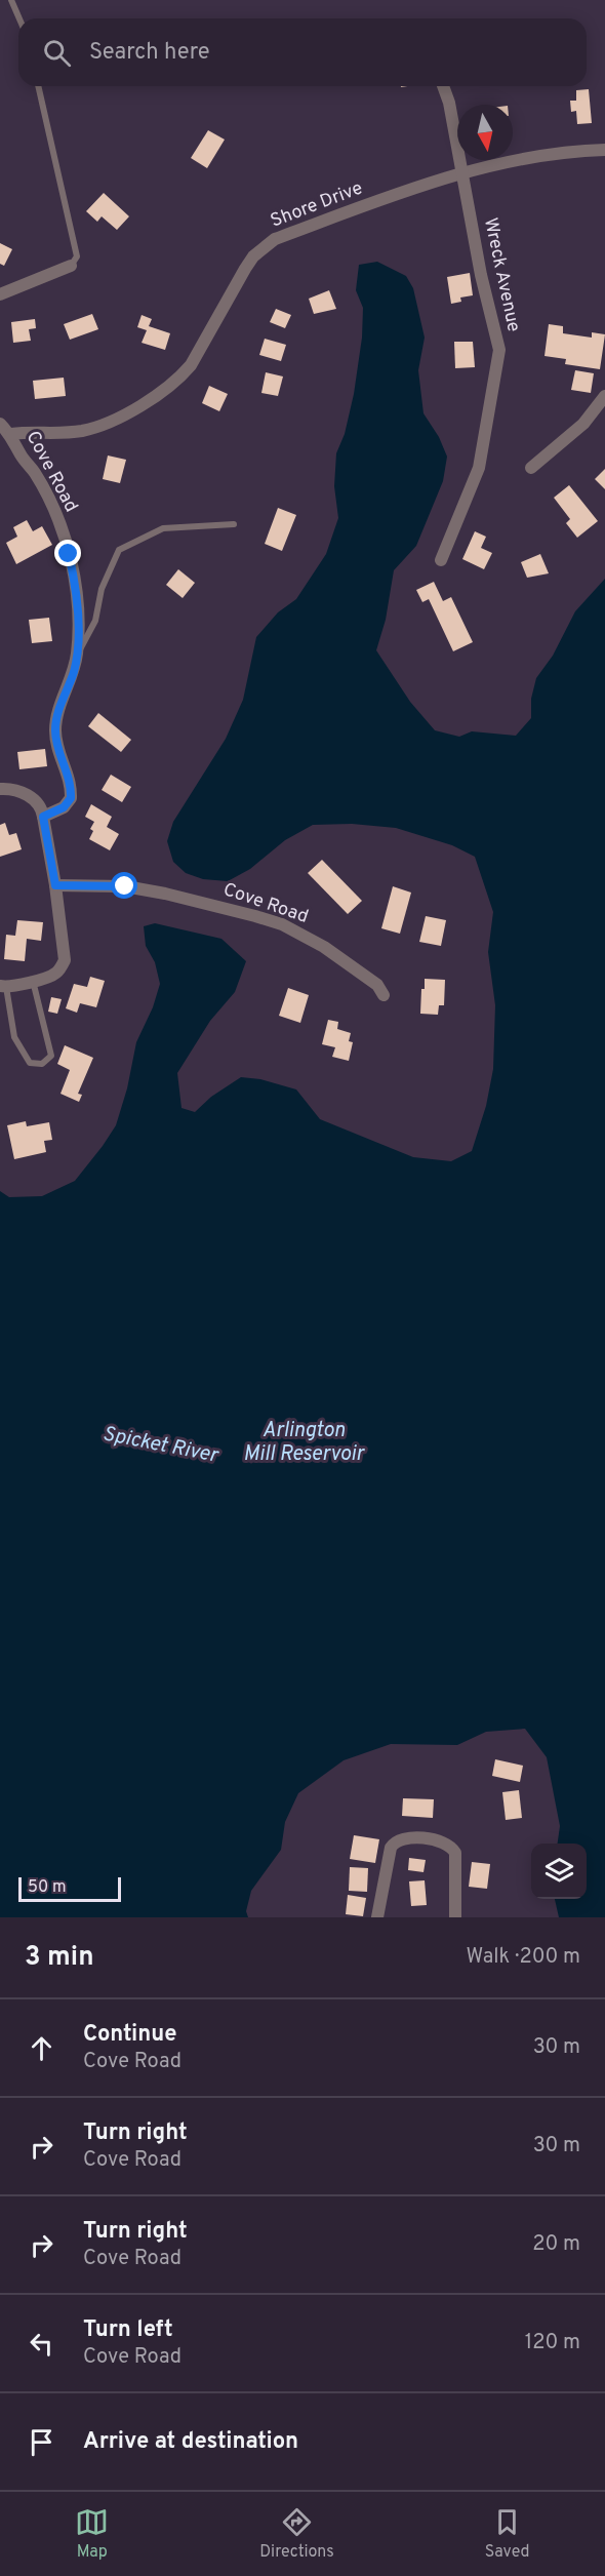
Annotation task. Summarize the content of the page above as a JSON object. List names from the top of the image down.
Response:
{
  "streets": {
    "street": ["Shore Drive", "Wreck Avenue", "Cove Road"]
  },
  "crossings": [
    ["Shore Drive", "Wreck Avenue"],
    ["Shore Drive", "Cove Road"]
  ],
  "water": ["Arlington Mill Reservoir", "Spicket River"],
  "scale_bar": "50 m",
  "north": "bottom",
  "page": {
    "search": "Search here",
    "scale": "50 m",
    "heading": ["3 min", "Walk · 200 m"],
    "list": [
      ["Continue", "Cove Road", "30 m"],
      ["Turn right", "Cove Road", "30 m"],
      ["Turn right", "Cove Road", "20 m"],
      ["Turn left", "Cove Road", "120 m"],
      "Arrive at destination"
    ],
    "nav": ["Map", "Directions", "Saved"]
  }
}
